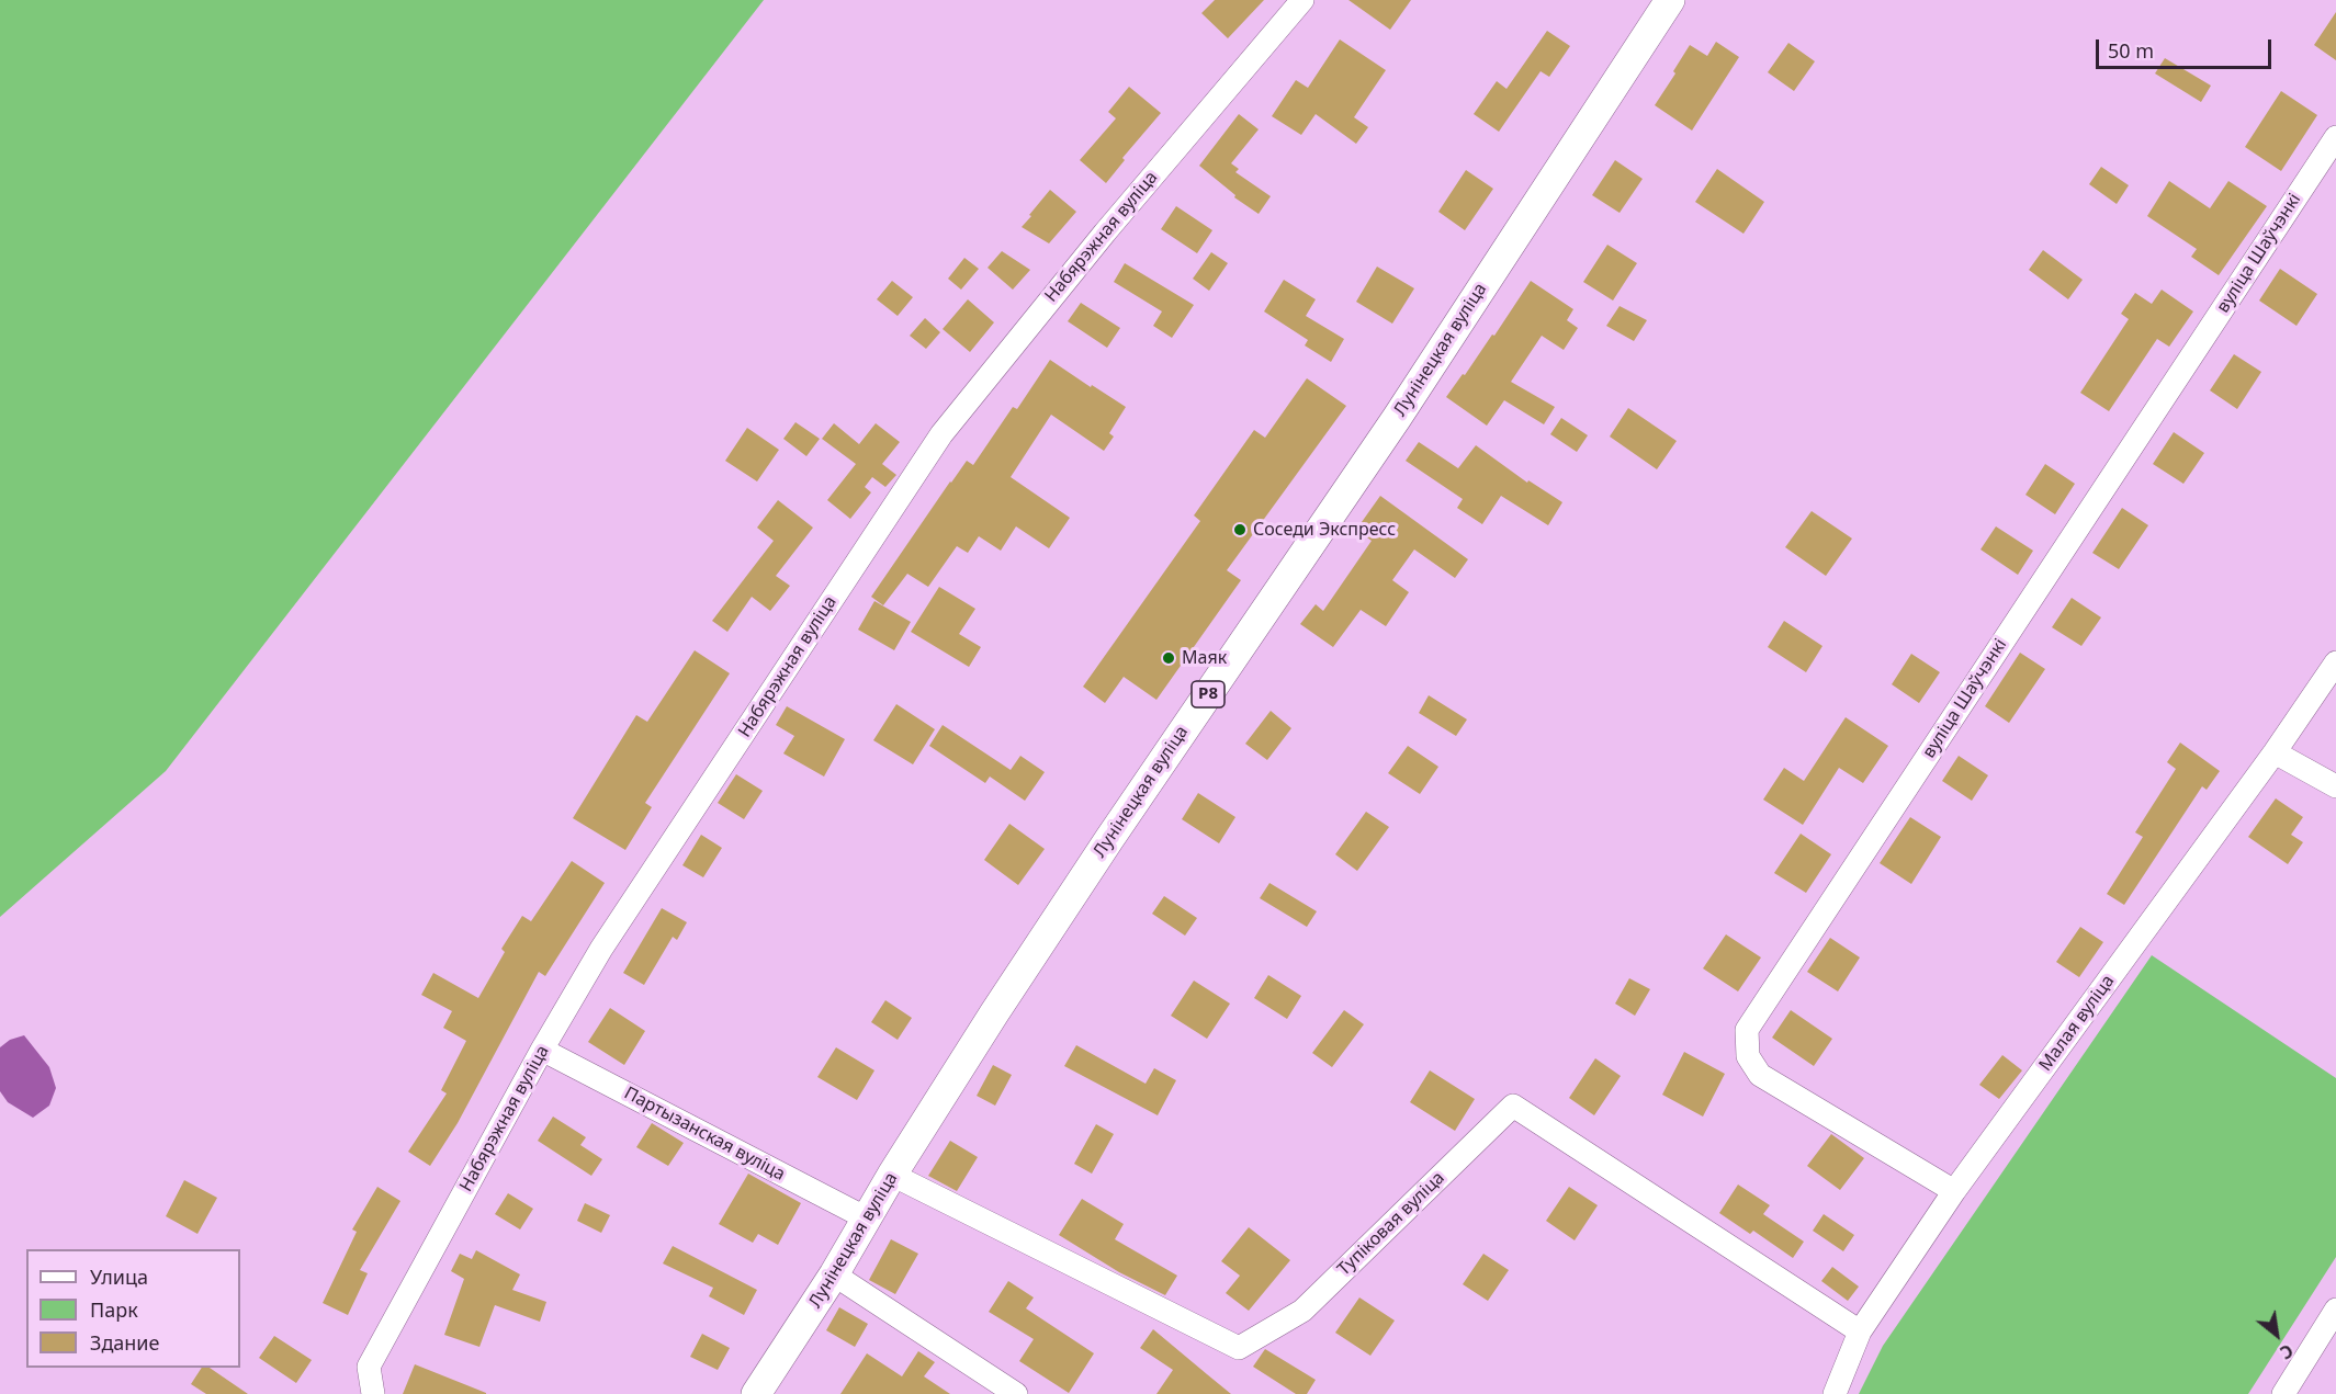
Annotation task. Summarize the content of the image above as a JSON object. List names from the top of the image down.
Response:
{
  "streets": {
    "main road": ["Лунінецкая вуліца", "Р8"],
    "street": [
      "Набярэжная вуліца",
      "вуліца Шаўчэнкі",
      "Малая вуліца",
      "Партызанская вуліца",
      "Тупіковая вуліца"
    ]
  },
  "crossings": [
    ["Набярэжная вуліца", "Партызанская вуліца"],
    ["вуліца Шаўчэнкі", "Малая вуліца"],
    ["Лунінецкая вуліца", "Партызанская вуліца"],
    ["Лунінецкая вуліца", "Тупіковая вуліца"],
    ["Малая вуліца", "Тупіковая вуліца"]
  ],
  "places": ["Соседи Экспресс", "Маяк"],
  "legend": ["Улица", "Парк", "Здание"],
  "scale_bar": "50 m",
  "north": "bottom right"
}
